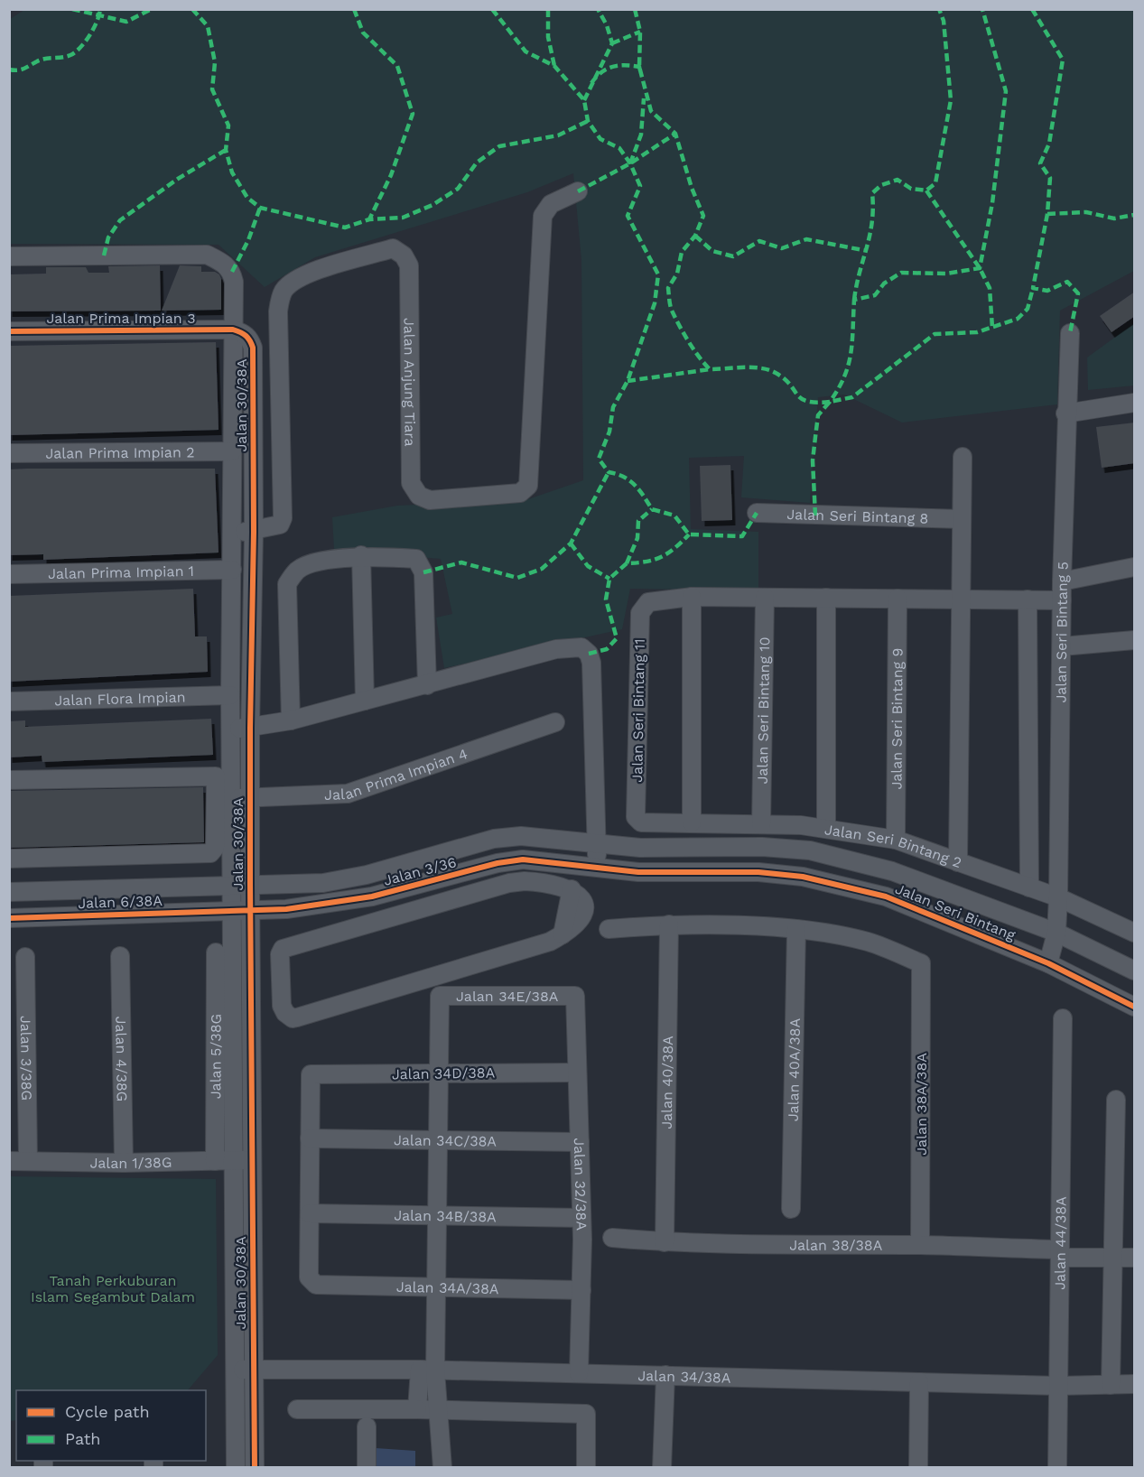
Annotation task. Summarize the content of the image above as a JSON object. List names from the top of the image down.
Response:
{
  "streets": {
    "street": [
      "Jalan Prima Impian 3",
      "Jalan Anjung Tiara",
      "Jalan 30/38A",
      "Jalan Prima Impian 2",
      "Jalan Seri Bintang 8",
      "Jalan Prima Impian 1",
      "Jalan Seri Bintang 5",
      "Jalan Flora Impian",
      "Jalan Seri Bintang 11",
      "Jalan Seri Bintang 10",
      "Jalan Seri Bintang 9",
      "Jalan Prima Impian 4",
      "Jalan Seri Bintang 2",
      "Jalan 3/36",
      "Jalan 6/38A",
      "Jalan Seri Bintang",
      "Jalan 34E/38A",
      "Jalan 5/38G",
      "Jalan 3/38G",
      "Jalan 4/38G",
      "Jalan 40A/38A",
      "Jalan 34D/38A",
      "Jalan 40/38A",
      "Jalan 38A/38A",
      "Jalan 34C/38A",
      "Jalan 1/38G",
      "Jalan 32/38A",
      "Jalan 34B/38A",
      "Jalan 44/38A",
      "Jalan 38/38A",
      "Jalan 34A/38A",
      "Jalan 34/38A"
    ]
  },
  "crossings": [
    ["Jalan Prima Impian 3", "Jalan 30/38A"],
    ["Jalan Anjung Tiara", "Jalan 30/38A"],
    ["Jalan 30/38A", "Jalan Prima Impian 2"],
    ["Jalan 30/38A", "Jalan Prima Impian 1"],
    ["Jalan 30/38A", "Jalan Flora Impian"],
    ["Jalan 30/38A", "Jalan Prima Impian 4"],
    ["Jalan 30/38A", "Jalan 3/36"],
    ["Jalan 30/38A", "Jalan 6/38A"],
    ["Jalan 30/38A", "Jalan 1/38G"],
    ["Jalan 30/38A", "Jalan 34/38A"],
    ["Jalan Seri Bintang 5", "Jalan Seri Bintang 2"],
    ["Jalan Seri Bintang 5", "Jalan Seri Bintang"],
    ["Jalan Seri Bintang 11", "Jalan Seri Bintang 2"],
    ["Jalan Seri Bintang 10", "Jalan Seri Bintang 2"],
    ["Jalan Seri Bintang 9", "Jalan Seri Bintang 2"],
    ["Jalan 3/36", "Jalan 6/38A"],
    ["Jalan 3/36", "Jalan Seri Bintang"],
    ["Jalan 34E/38A", "Jalan 34D/38A"],
    ["Jalan 34E/38A", "Jalan 32/38A"],
    ["Jalan 5/38G", "Jalan 1/38G"],
    ["Jalan 3/38G", "Jalan 1/38G"],
    ["Jalan 4/38G", "Jalan 1/38G"],
    ["Jalan 40A/38A", "Jalan 38A/38A"],
    ["Jalan 34D/38A", "Jalan 34C/38A"],
    ["Jalan 34D/38A", "Jalan 32/38A"],
    ["Jalan 40/38A", "Jalan 38/38A"],
    ["Jalan 38A/38A", "Jalan 38/38A"],
    ["Jalan 34C/38A", "Jalan 32/38A"],
    ["Jalan 32/38A", "Jalan 34B/38A"],
    ["Jalan 32/38A", "Jalan 34A/38A"],
    ["Jalan 32/38A", "Jalan 34/38A"],
    ["Jalan 34B/38A", "Jalan 34A/38A"],
    ["Jalan 44/38A", "Jalan 38/38A"],
    ["Jalan 44/38A", "Jalan 34/38A"]
  ],
  "parks": ["Tanah Perkuburan Islam Segambut Dalam"],
  "legend": ["Cycle path", "Path"]
}
